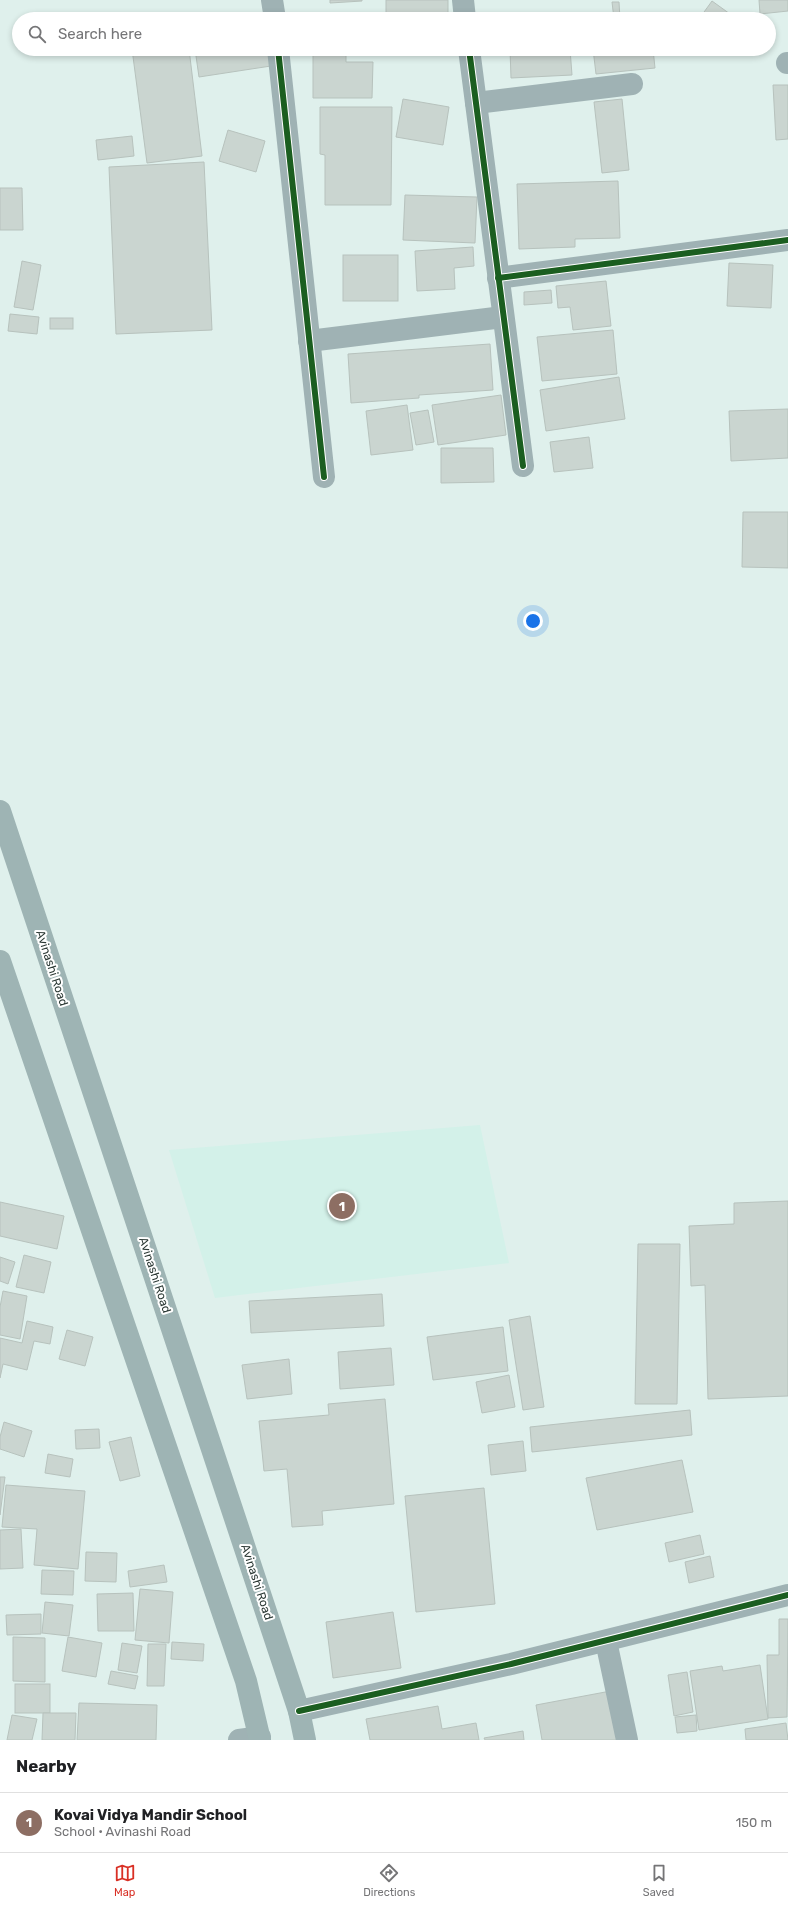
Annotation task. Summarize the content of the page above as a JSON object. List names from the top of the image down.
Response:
{
  "streets": {
    "main road": ["Avinashi Road"]
  },
  "page": {
    "search": "Search here",
    "pins": "1",
    "heading": "Nearby",
    "list": [
      {
        "mark": "1",
        "name": "Kovai Vidya Mandir School",
        "note": "School · Avinashi Road",
        "value": "150 m"
      }
    ],
    "nav": ["Map", "Directions", "Saved"]
  }
}
